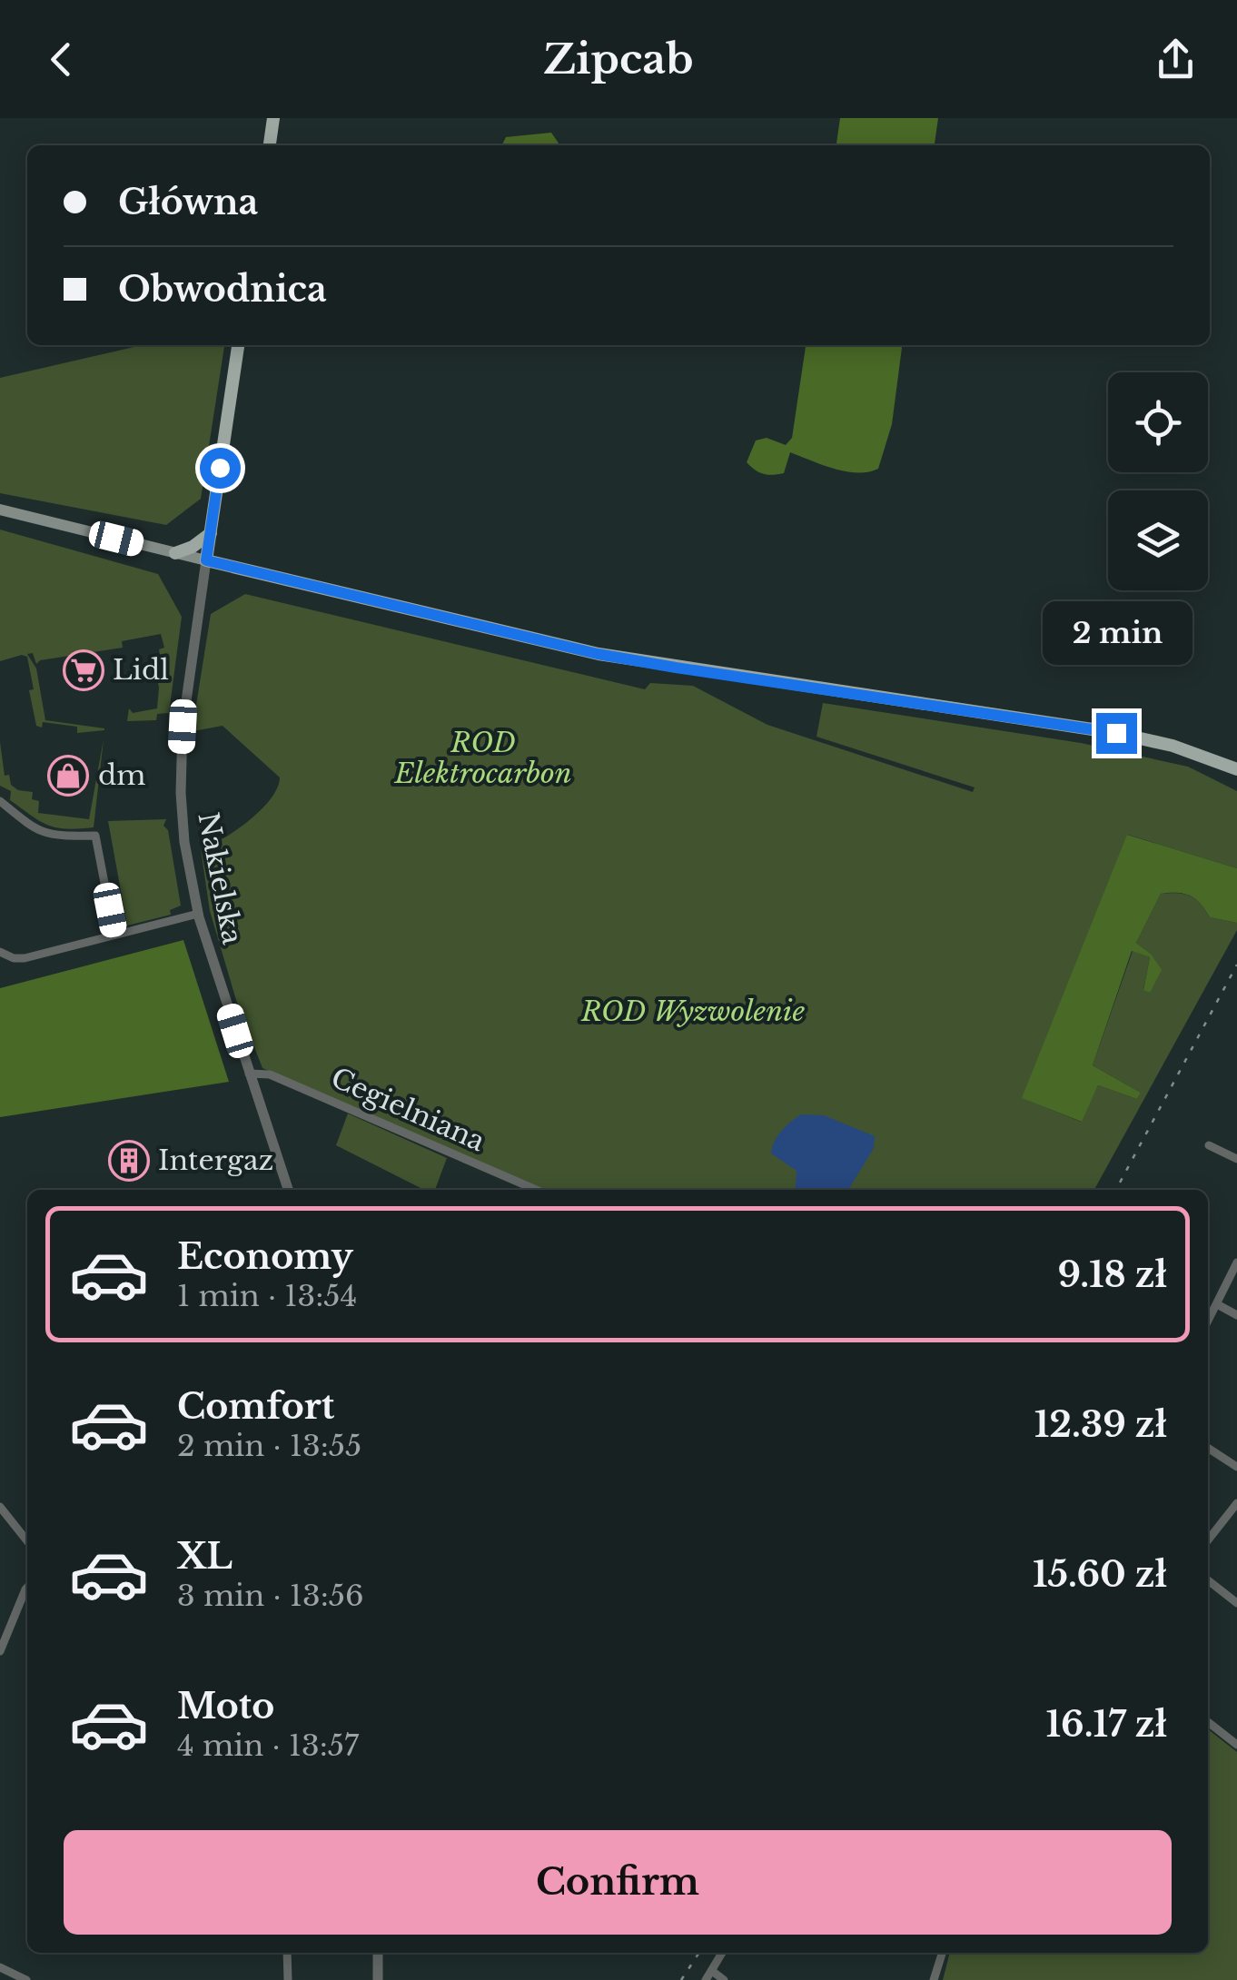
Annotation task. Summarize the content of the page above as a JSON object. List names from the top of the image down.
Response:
{
  "streets": {
    "street": ["Nakielska", "Cegielniana"]
  },
  "crossings": [
    ["Nakielska", "Cegielniana"]
  ],
  "parks": ["ROD Elektrocarbon", "ROD Wyzwolenie"],
  "places": {
    "supermarket": ["Lidl"],
    "shop": ["dm"],
    "building": ["Intergaz"]
  },
  "page": {
    "header": "Zipcab",
    "banner": ["Główna", "Obwodnica"],
    "bubble": "2 min",
    "list": [
      {
        "name": "Economy",
        "note": "1 min · 13:54",
        "value": "9.18 zł"
      },
      {
        "name": "Comfort",
        "note": "2 min · 13:55",
        "value": "12.39 zł"
      },
      {
        "name": "XL",
        "note": "3 min · 13:56",
        "value": "15.60 zł"
      },
      {
        "name": "Moto",
        "note": "4 min · 13:57",
        "value": "16.17 zł"
      }
    ],
    "buttons": "Confirm"
  }
}
